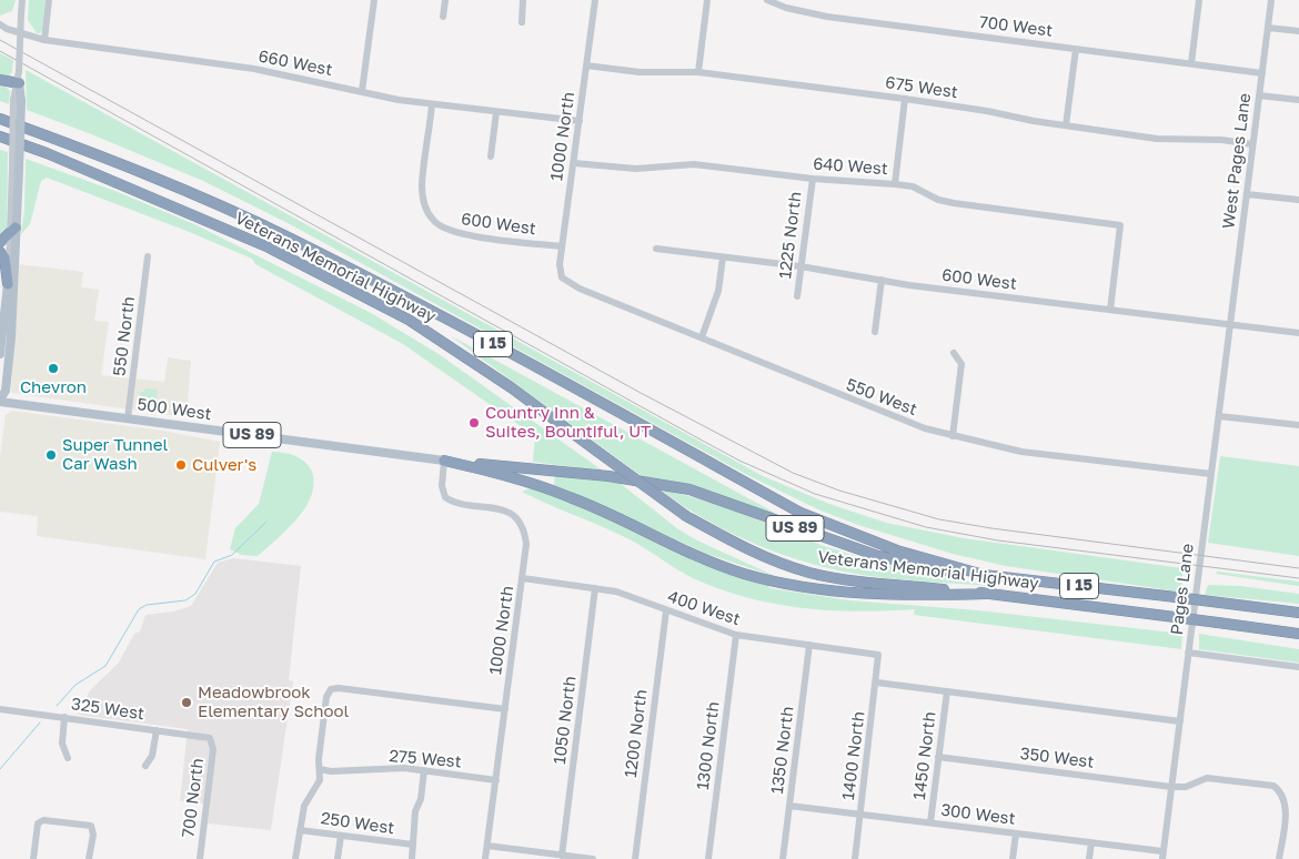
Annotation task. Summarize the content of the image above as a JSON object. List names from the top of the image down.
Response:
{
  "streets": {
    "highway": ["Veterans Memorial Highway", "I 15", "US 89"],
    "main road": ["500 West"],
    "street": [
      "700 West",
      "660 West",
      "675 West",
      "1000 North",
      "West Pages Lane",
      "640 West",
      "600 West",
      "1225 North",
      "550 North",
      "550 West",
      "Pages Lane",
      "400 West",
      "325 West",
      "1050 North",
      "1200 North",
      "1300 North",
      "1350 North",
      "1400 North",
      "1450 North",
      "350 West",
      "275 West",
      "700 North",
      "300 West",
      "250 West"
    ]
  },
  "crossings": [
    ["700 West", "West Pages Lane"],
    ["660 West", "1000 North"],
    ["660 West", "600 West"],
    ["675 West", "1000 North"],
    ["675 West", "West Pages Lane"],
    ["1000 North", "640 West"],
    ["1000 North", "600 West"],
    ["1000 North", "550 West"],
    ["1000 North", "500 West"],
    ["1000 North", "US 89"],
    ["1000 North", "400 West"],
    ["1000 North", "275 West"],
    ["West Pages Lane", "600 West"],
    ["West Pages Lane", "Pages Lane"],
    ["640 West", "600 West"],
    ["640 West", "1225 North"],
    ["600 West", "1225 North"],
    ["600 West", "Pages Lane"],
    ["Veterans Memorial Highway", "US 89"],
    ["550 North", "500 West"],
    ["550 West", "Pages Lane"],
    ["500 West", "US 89"],
    ["Pages Lane", "350 West"],
    ["Pages Lane", "300 West"],
    ["400 West", "1050 North"],
    ["400 West", "1200 North"],
    ["400 West", "1300 North"],
    ["400 West", "1350 North"],
    ["400 West", "1400 North"],
    ["325 West", "700 North"],
    ["1350 North", "300 West"],
    ["1400 North", "300 West"],
    ["1450 North", "350 West"],
    ["1450 North", "300 West"]
  ],
  "places": [
    "Chevron",
    "Country Inn & Suites, Bountiful, UT",
    "Super Tunnel Car Wash",
    "Culver's",
    "Meadowbrook Elementary School"
  ]
}
